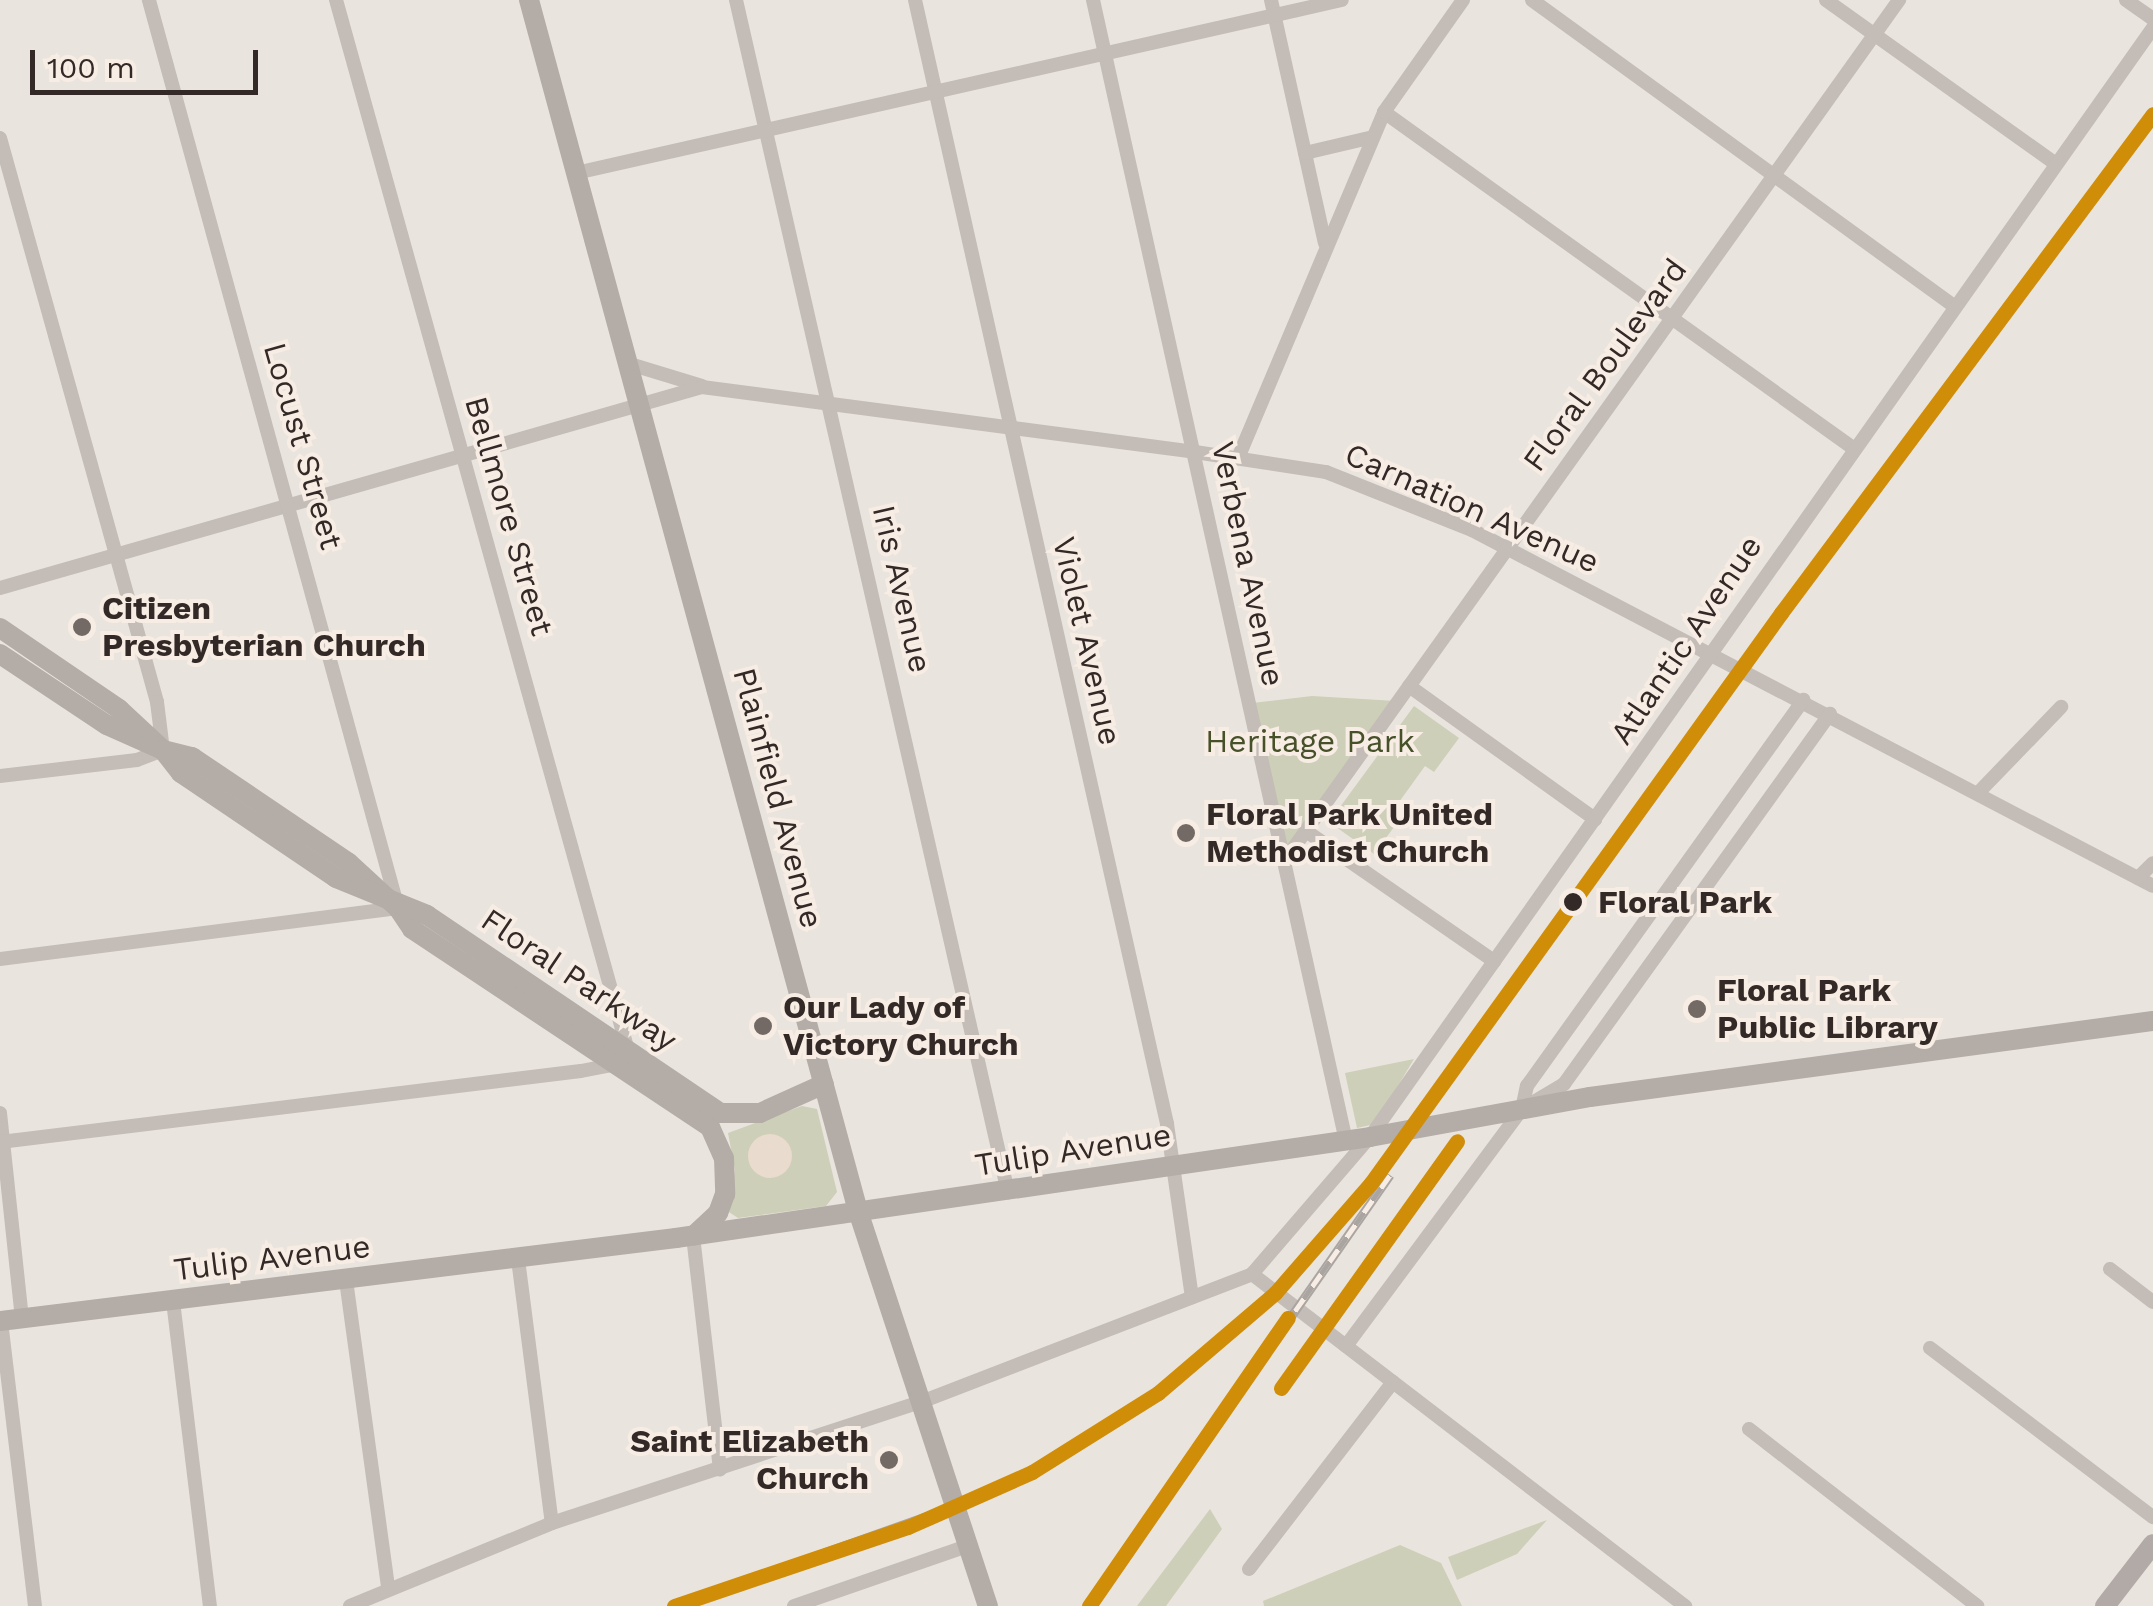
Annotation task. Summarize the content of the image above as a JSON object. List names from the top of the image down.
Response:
{
  "streets": {
    "main road": ["Plainfield Avenue", "Floral Parkway", "Tulip Avenue"],
    "street": [
      "Floral Boulevard",
      "Locust Street",
      "Carnation Avenue",
      "Bellmore Street",
      "Verbena Avenue",
      "Iris Avenue",
      "Atlantic Avenue",
      "Violet Avenue"
    ]
  },
  "crossings": [
    ["Floral Boulevard", "Carnation Avenue"],
    ["Floral Boulevard", "Verbena Avenue"],
    ["Locust Street", "Carnation Avenue"],
    ["Locust Street", "Floral Parkway"],
    ["Carnation Avenue", "Bellmore Street"],
    ["Carnation Avenue", "Verbena Avenue"],
    ["Carnation Avenue", "Iris Avenue"],
    ["Carnation Avenue", "Atlantic Avenue"],
    ["Carnation Avenue", "Violet Avenue"],
    ["Carnation Avenue", "Plainfield Avenue"],
    ["Bellmore Street", "Floral Parkway"],
    ["Verbena Avenue", "Tulip Avenue"],
    ["Iris Avenue", "Tulip Avenue"],
    ["Atlantic Avenue", "Tulip Avenue"],
    ["Violet Avenue", "Tulip Avenue"],
    ["Plainfield Avenue", "Tulip Avenue"]
  ],
  "parks": ["Heritage Park"],
  "places": [
    "Citizen Presbyterian Church",
    "Floral Park United Methodist Church",
    "Floral Park",
    "Floral Park Public Library",
    "Our Lady of Victory Church",
    "Saint Elizabeth Church"
  ],
  "scale_bar": "100 m"
}
